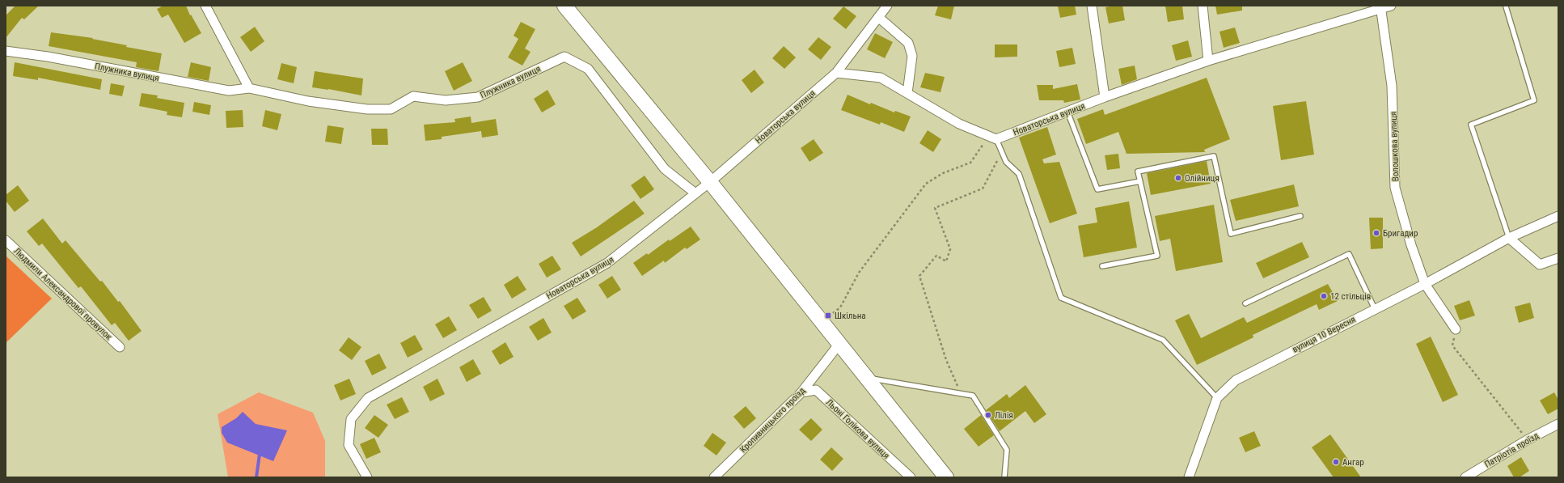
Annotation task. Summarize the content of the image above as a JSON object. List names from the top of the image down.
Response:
{
  "streets": {
    "street": [
      "Плужника вулиця",
      "Новаторська вулиця",
      "Волошкова вулиця",
      "Людмили Александрової провулок",
      "вулиця 10 Вересня",
      "Кропивницького проїзд",
      "Льоні Голікова вулиця",
      "Патріотів проїзд"
    ]
  },
  "crossings": [
    ["Плужника вулиця", "Новаторська вулиця"],
    ["Новаторська вулиця", "Волошкова вулиця"],
    ["Волошкова вулиця", "вулиця 10 Вересня"],
    ["Кропивницького проїзд", "Льоні Голікова вулиця"]
  ],
  "places": {
    "other": [
      "Олійниця",
      "Бригадир",
      "12 стільців",
      "Лілія",
      "Ангар"
    ],
    "transit": ["Шкільна"]
  }
}
